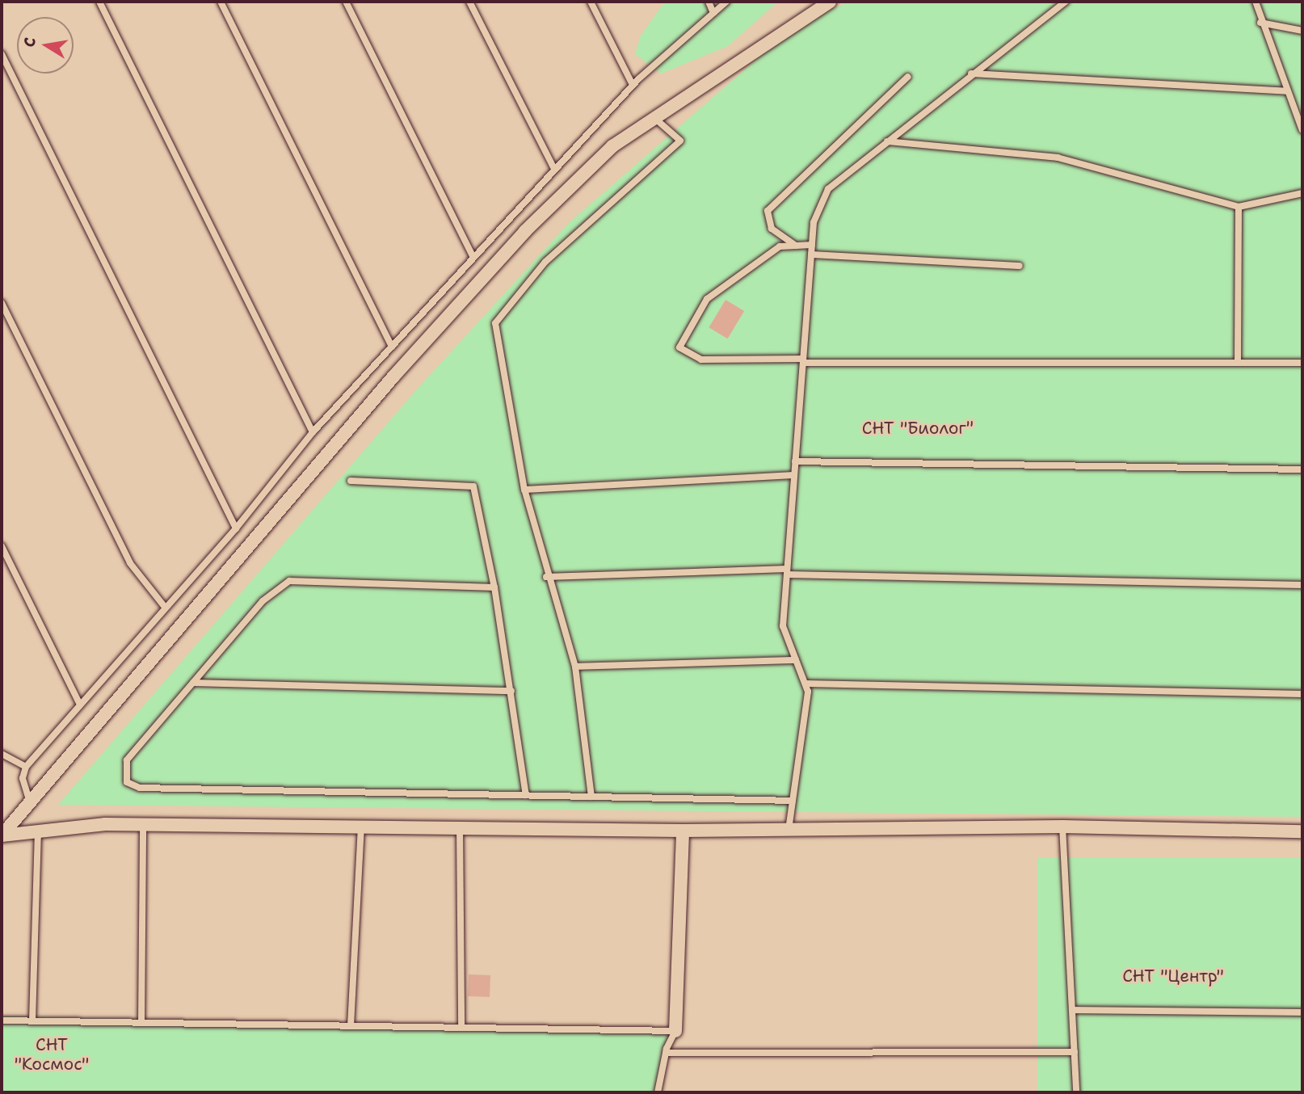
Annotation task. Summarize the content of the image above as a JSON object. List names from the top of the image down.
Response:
{
  "parks": ["СНТ \"Биолог\"", "СНТ \"Центр\"", "СНТ \"Космос\""],
  "north": "left"
}
